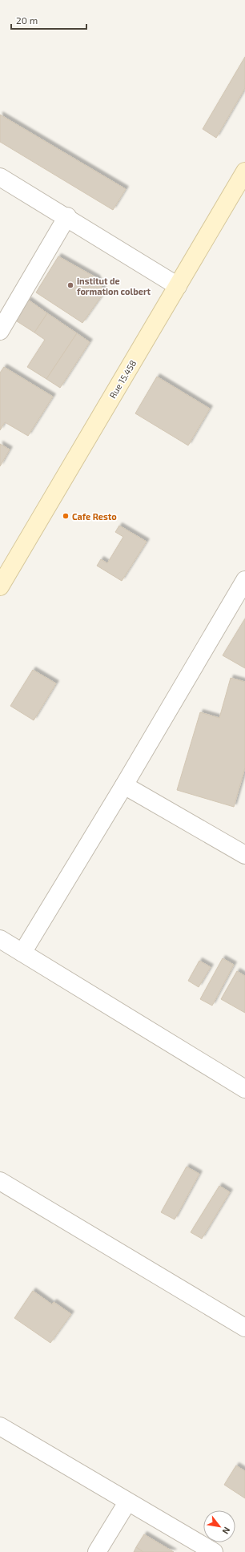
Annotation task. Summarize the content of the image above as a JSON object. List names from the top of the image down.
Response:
{
  "streets": {
    "main road": ["Rue 15.458"]
  },
  "places": ["institut de formation colbert", "Cafe Resto"],
  "scale_bar": "20 m",
  "north": "bottom right"
}
